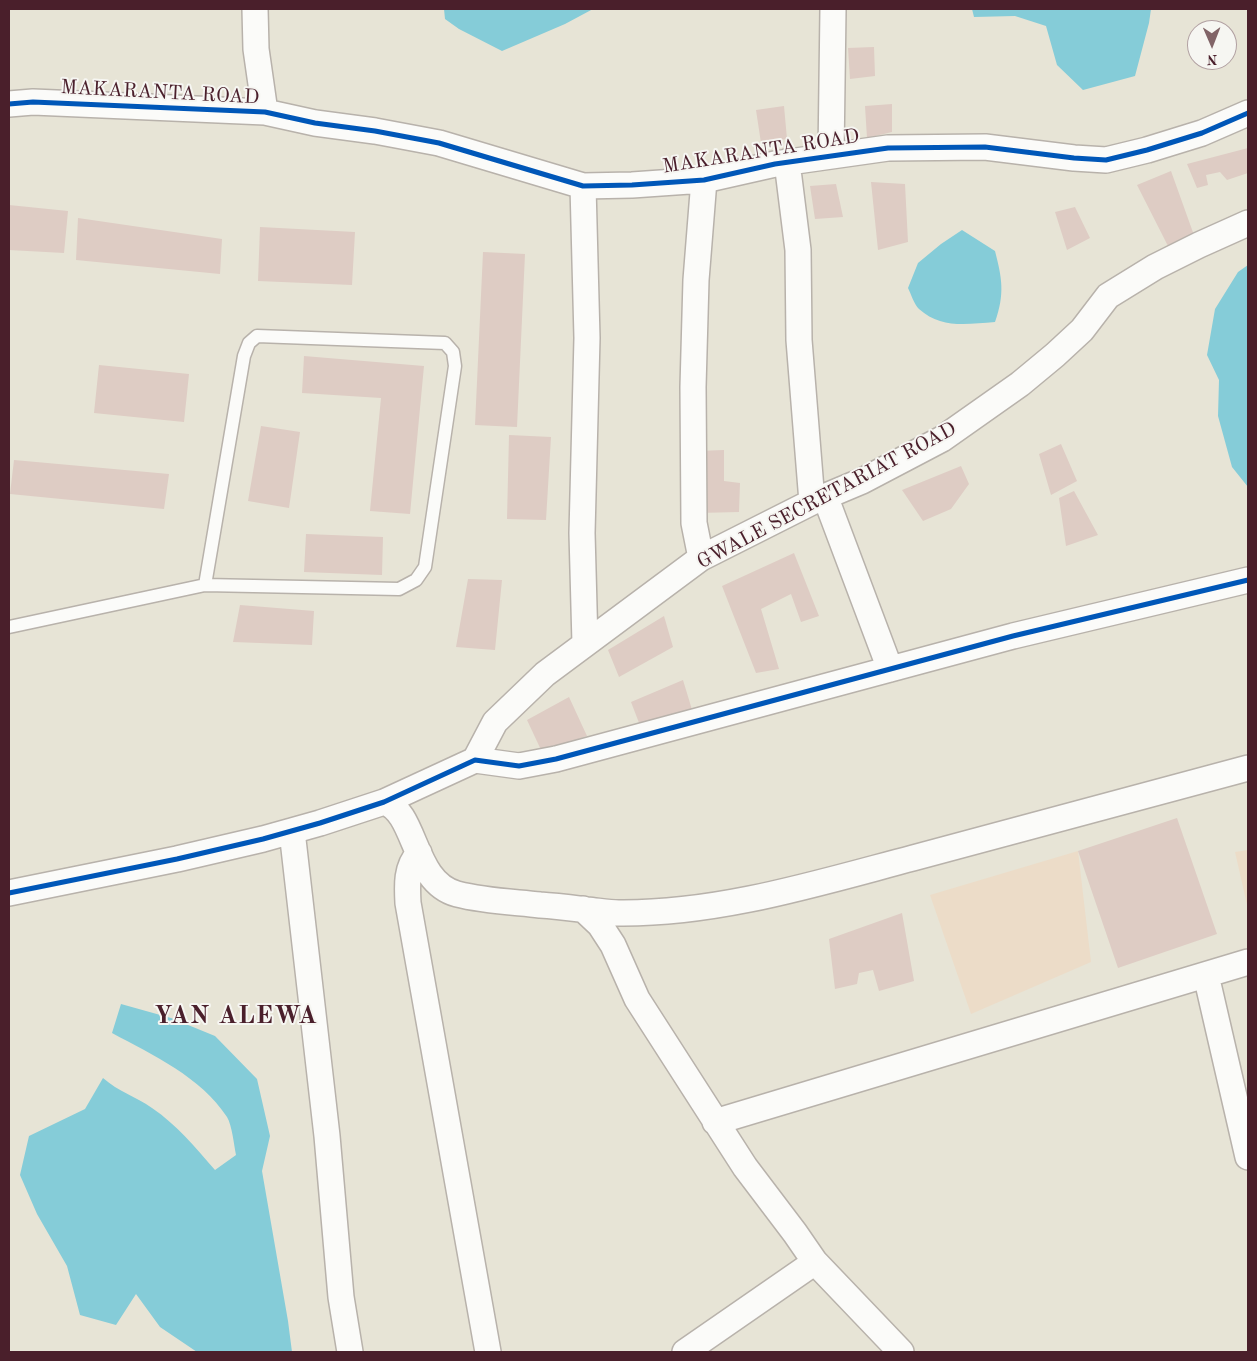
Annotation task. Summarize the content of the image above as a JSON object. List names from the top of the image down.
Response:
{
  "streets": {
    "street": ["MAKARANTA ROAD", "GWALE SECRETARIAT ROAD"]
  },
  "districts": ["YAN ALEWA"],
  "north": "bottom"
}
